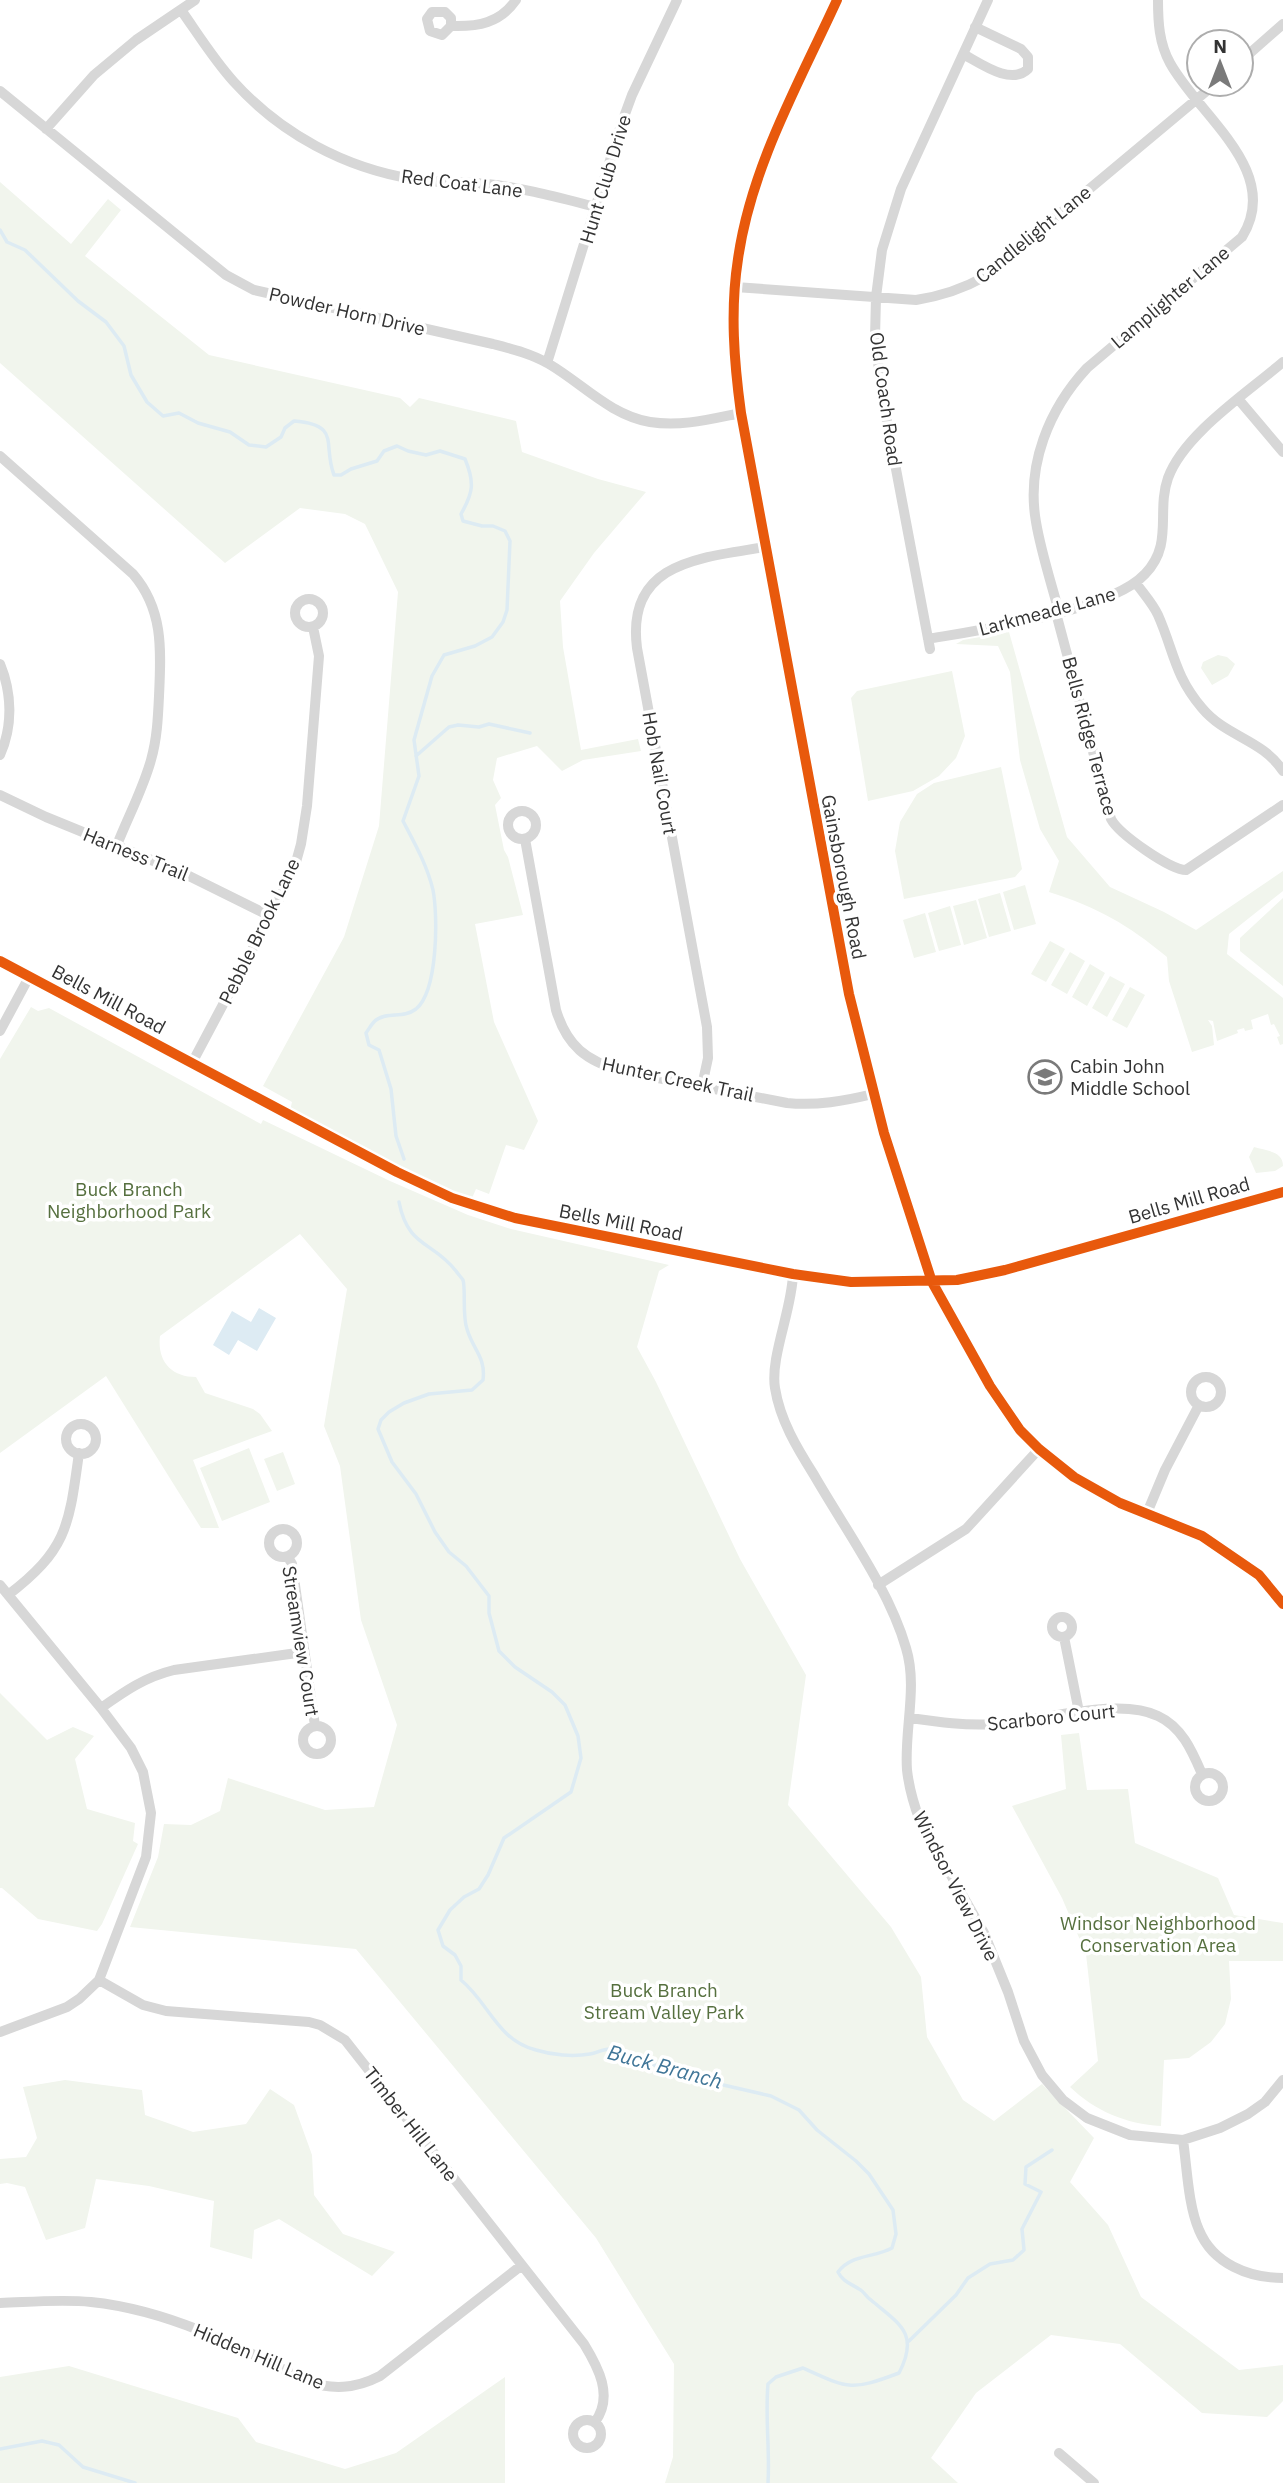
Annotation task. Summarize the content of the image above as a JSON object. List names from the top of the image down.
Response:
{
  "streets": {
    "street": [
      "Hunt Club Drive",
      "Red Coat Lane",
      "Candlelight Lane",
      "Lamplighter Lane",
      "Powder Horn Drive",
      "Old Coach Road",
      "Larkmeade Lane",
      "Bells Ridge Terrace",
      "Hob Nail Court",
      "Harness Trail",
      "Gainsborough Road",
      "Pebble Brook Lane",
      "Bells Mill Road",
      "Hunter Creek Trail",
      "Streamview Court",
      "Scarboro Court",
      "Windsor View Drive",
      "Timber Hill Lane",
      "Hidden Hill Lane"
    ]
  },
  "crossings": [
    ["Hunt Club Drive", "Red Coat Lane"],
    ["Hunt Club Drive", "Powder Horn Drive"],
    ["Candlelight Lane", "Lamplighter Lane"],
    ["Candlelight Lane", "Old Coach Road"],
    ["Candlelight Lane", "Gainsborough Road"],
    ["Lamplighter Lane", "Larkmeade Lane"],
    ["Lamplighter Lane", "Bells Ridge Terrace"],
    ["Powder Horn Drive", "Gainsborough Road"],
    ["Old Coach Road", "Larkmeade Lane"],
    ["Larkmeade Lane", "Bells Ridge Terrace"],
    ["Hob Nail Court", "Gainsborough Road"],
    ["Hob Nail Court", "Hunter Creek Trail"],
    ["Harness Trail", "Pebble Brook Lane"],
    ["Gainsborough Road", "Bells Mill Road"],
    ["Gainsborough Road", "Hunter Creek Trail"],
    ["Pebble Brook Lane", "Bells Mill Road"],
    ["Bells Mill Road", "Windsor View Drive"],
    ["Scarboro Court", "Windsor View Drive"],
    ["Timber Hill Lane", "Hidden Hill Lane"]
  ],
  "water": ["Buck Branch"],
  "parks": ["Buck Branch Neighborhood Park", "Windsor Neighborhood Conservation Area", "Buck Branch Stream Valley Park"],
  "places": {
    "school or university": ["Cabin John Middle School"]
  },
  "north": "top"
}
